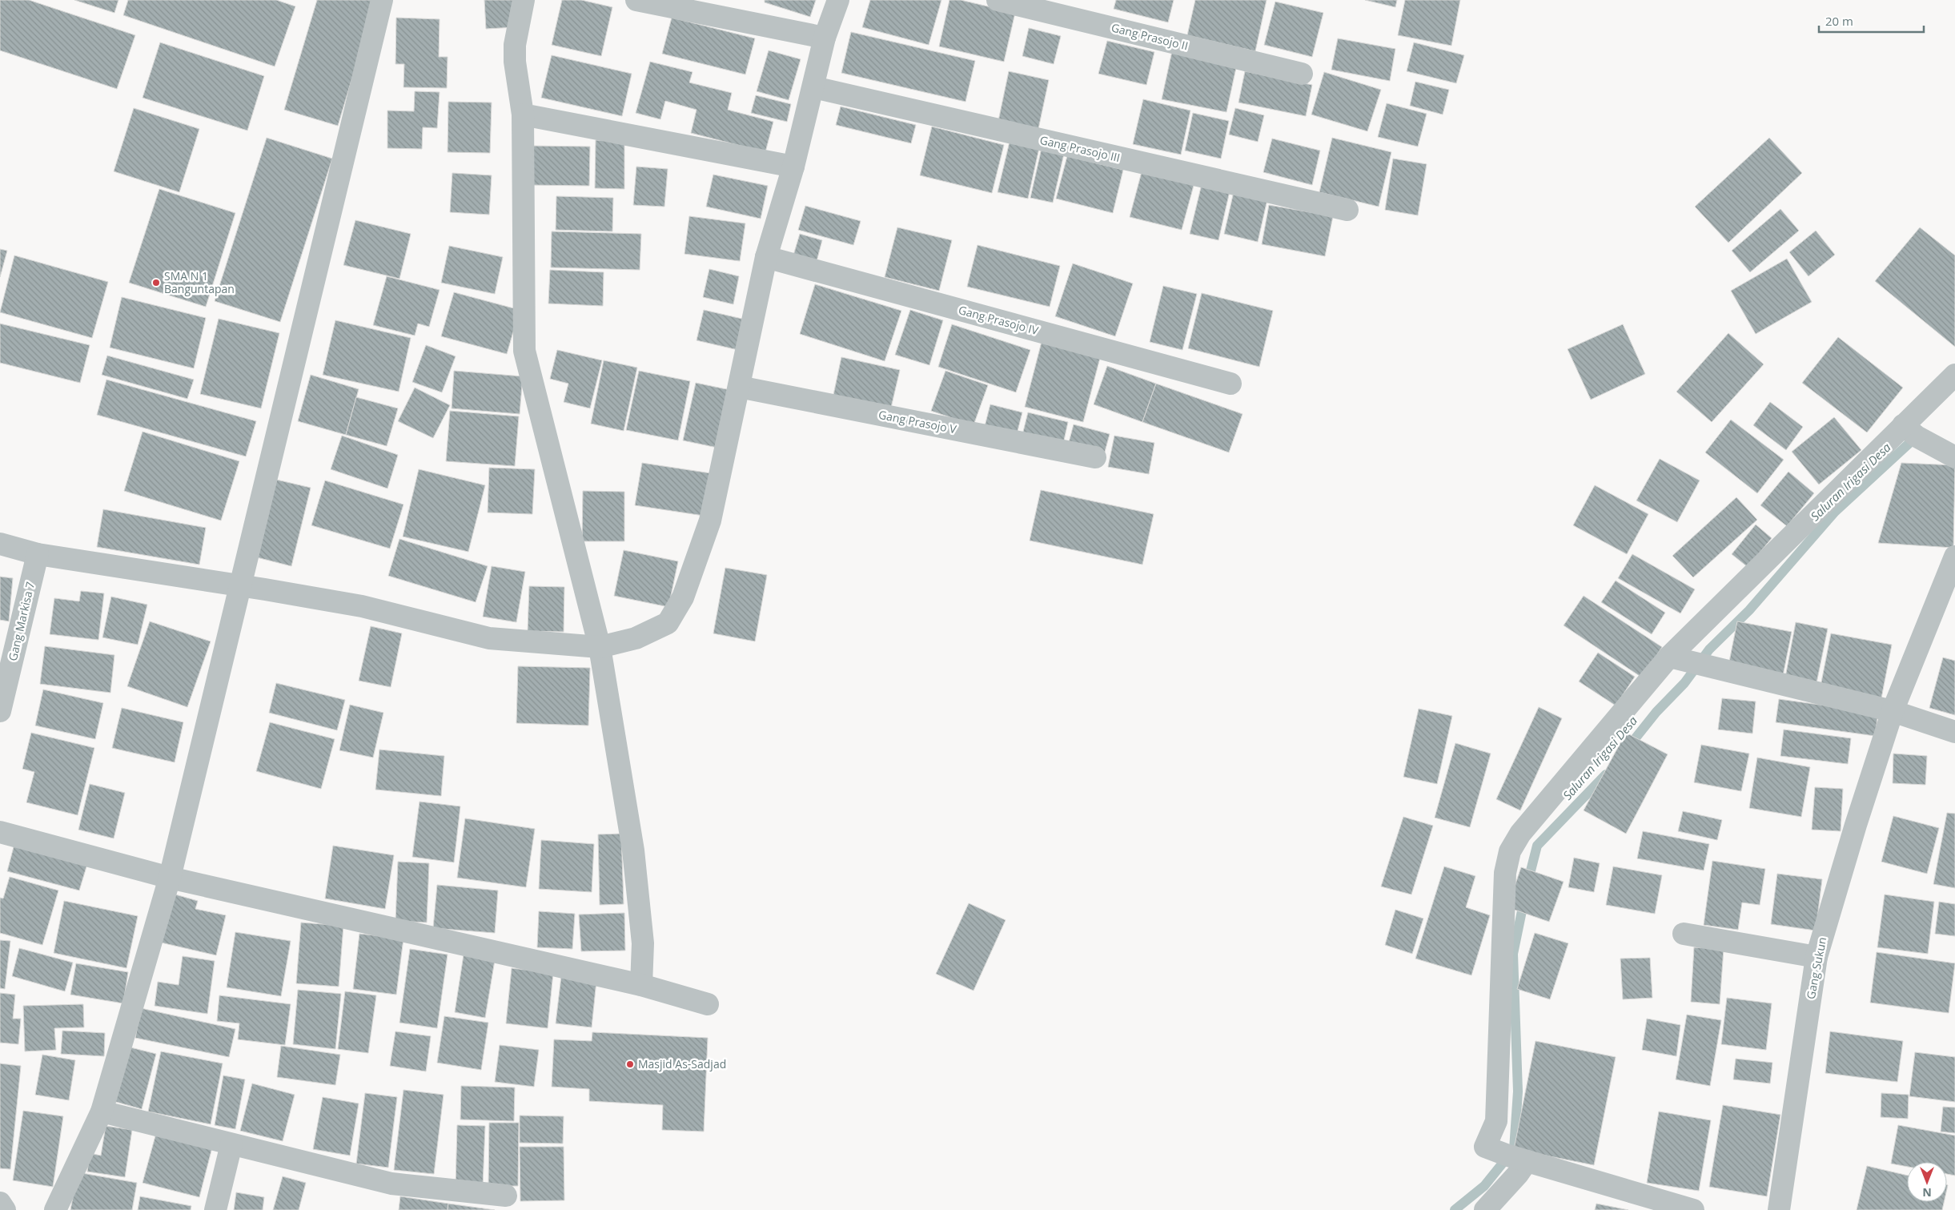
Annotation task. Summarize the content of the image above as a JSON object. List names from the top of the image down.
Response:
{
  "streets": {
    "street": [
      "Gang Prasojo II",
      "Gang Prasojo III",
      "Gang Prasojo IV",
      "Gang Prasojo V",
      "Gang Markisa 7",
      "Gang Sukun"
    ]
  },
  "water": ["Saluran Irigasi Desa"],
  "places": ["SMA N 1 Banguntapan", "Masjid As-Sadjad"],
  "scale_bar": "20 m",
  "north": "bottom"
}
